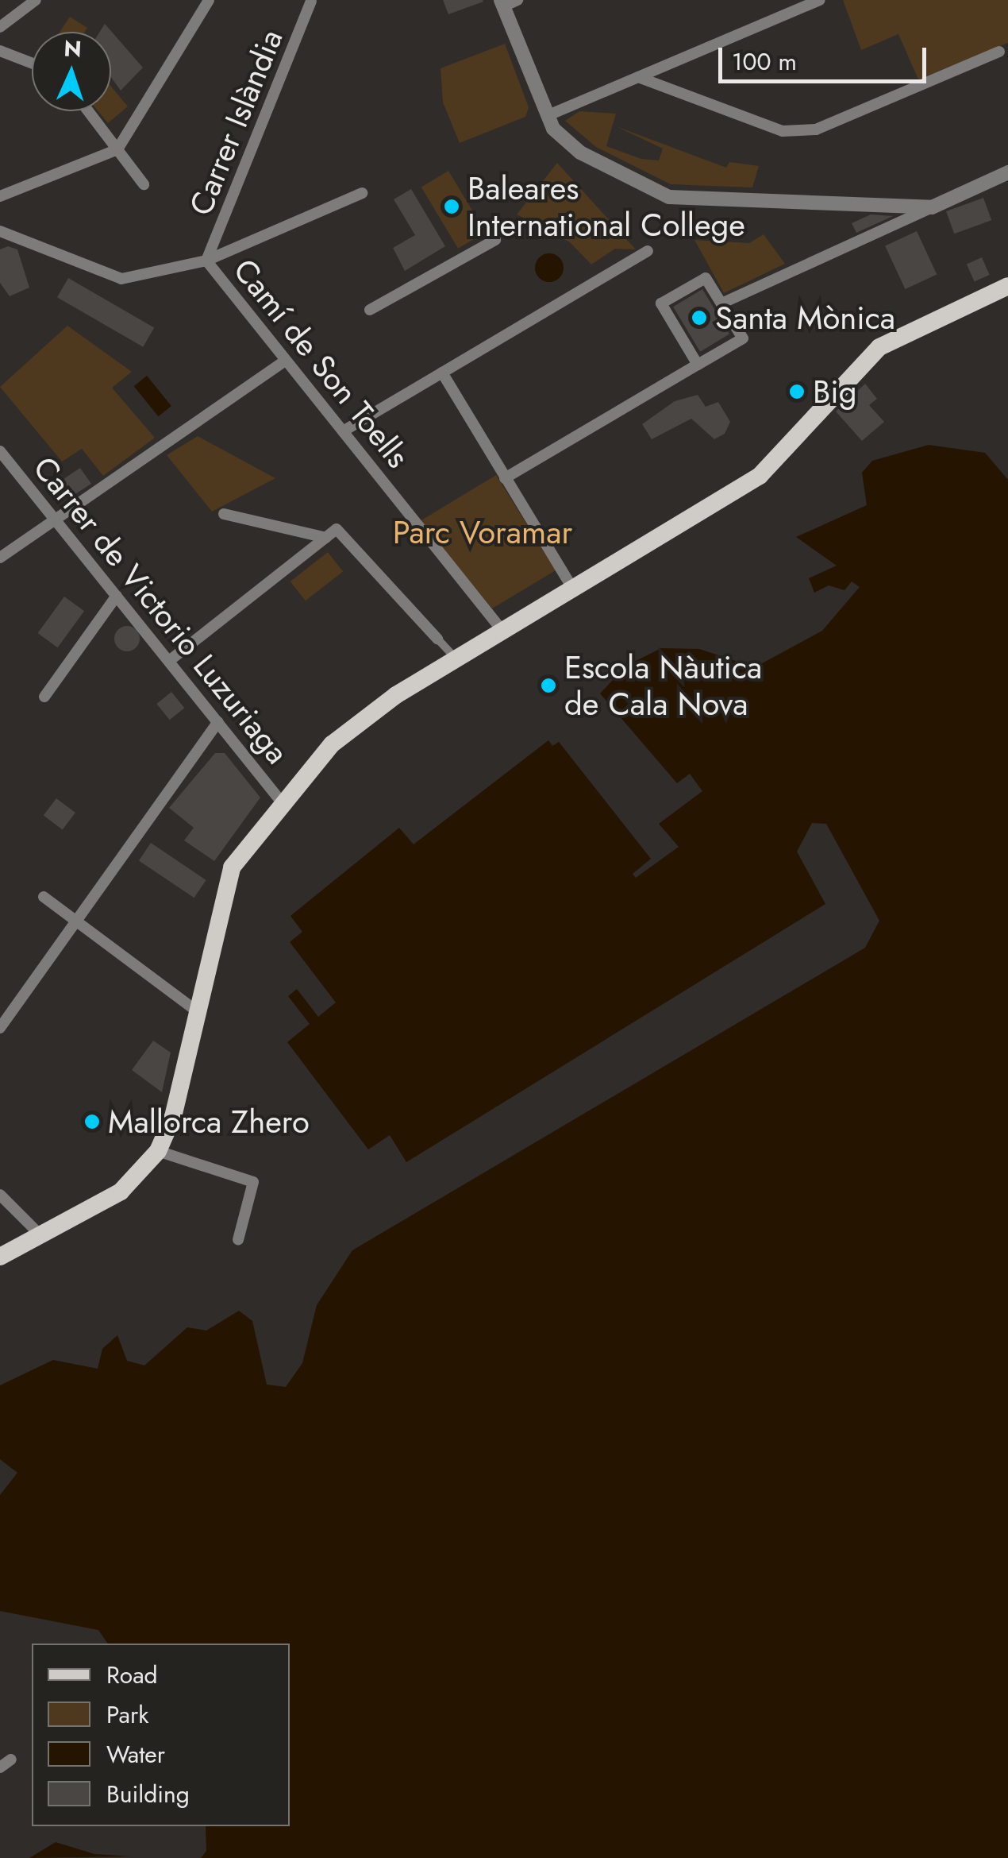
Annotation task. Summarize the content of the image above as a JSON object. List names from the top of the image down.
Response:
{
  "streets": {
    "street": ["Carrer Islàndia", "Camí de Son Toells", "Carrer de Victorio Luzuriaga"]
  },
  "crossings": [
    ["Carrer Islàndia", "Camí de Son Toells"]
  ],
  "parks": ["Parc Voramar"],
  "places": [
    "Baleares International College",
    "Santa Mònica",
    "Big",
    "Escola Nàutica de Cala Nova",
    "Mallorca Zhero"
  ],
  "legend": [
    "Road",
    "Park",
    "Water",
    "Building"
  ],
  "scale_bar": "100 m",
  "north": "top"
}
